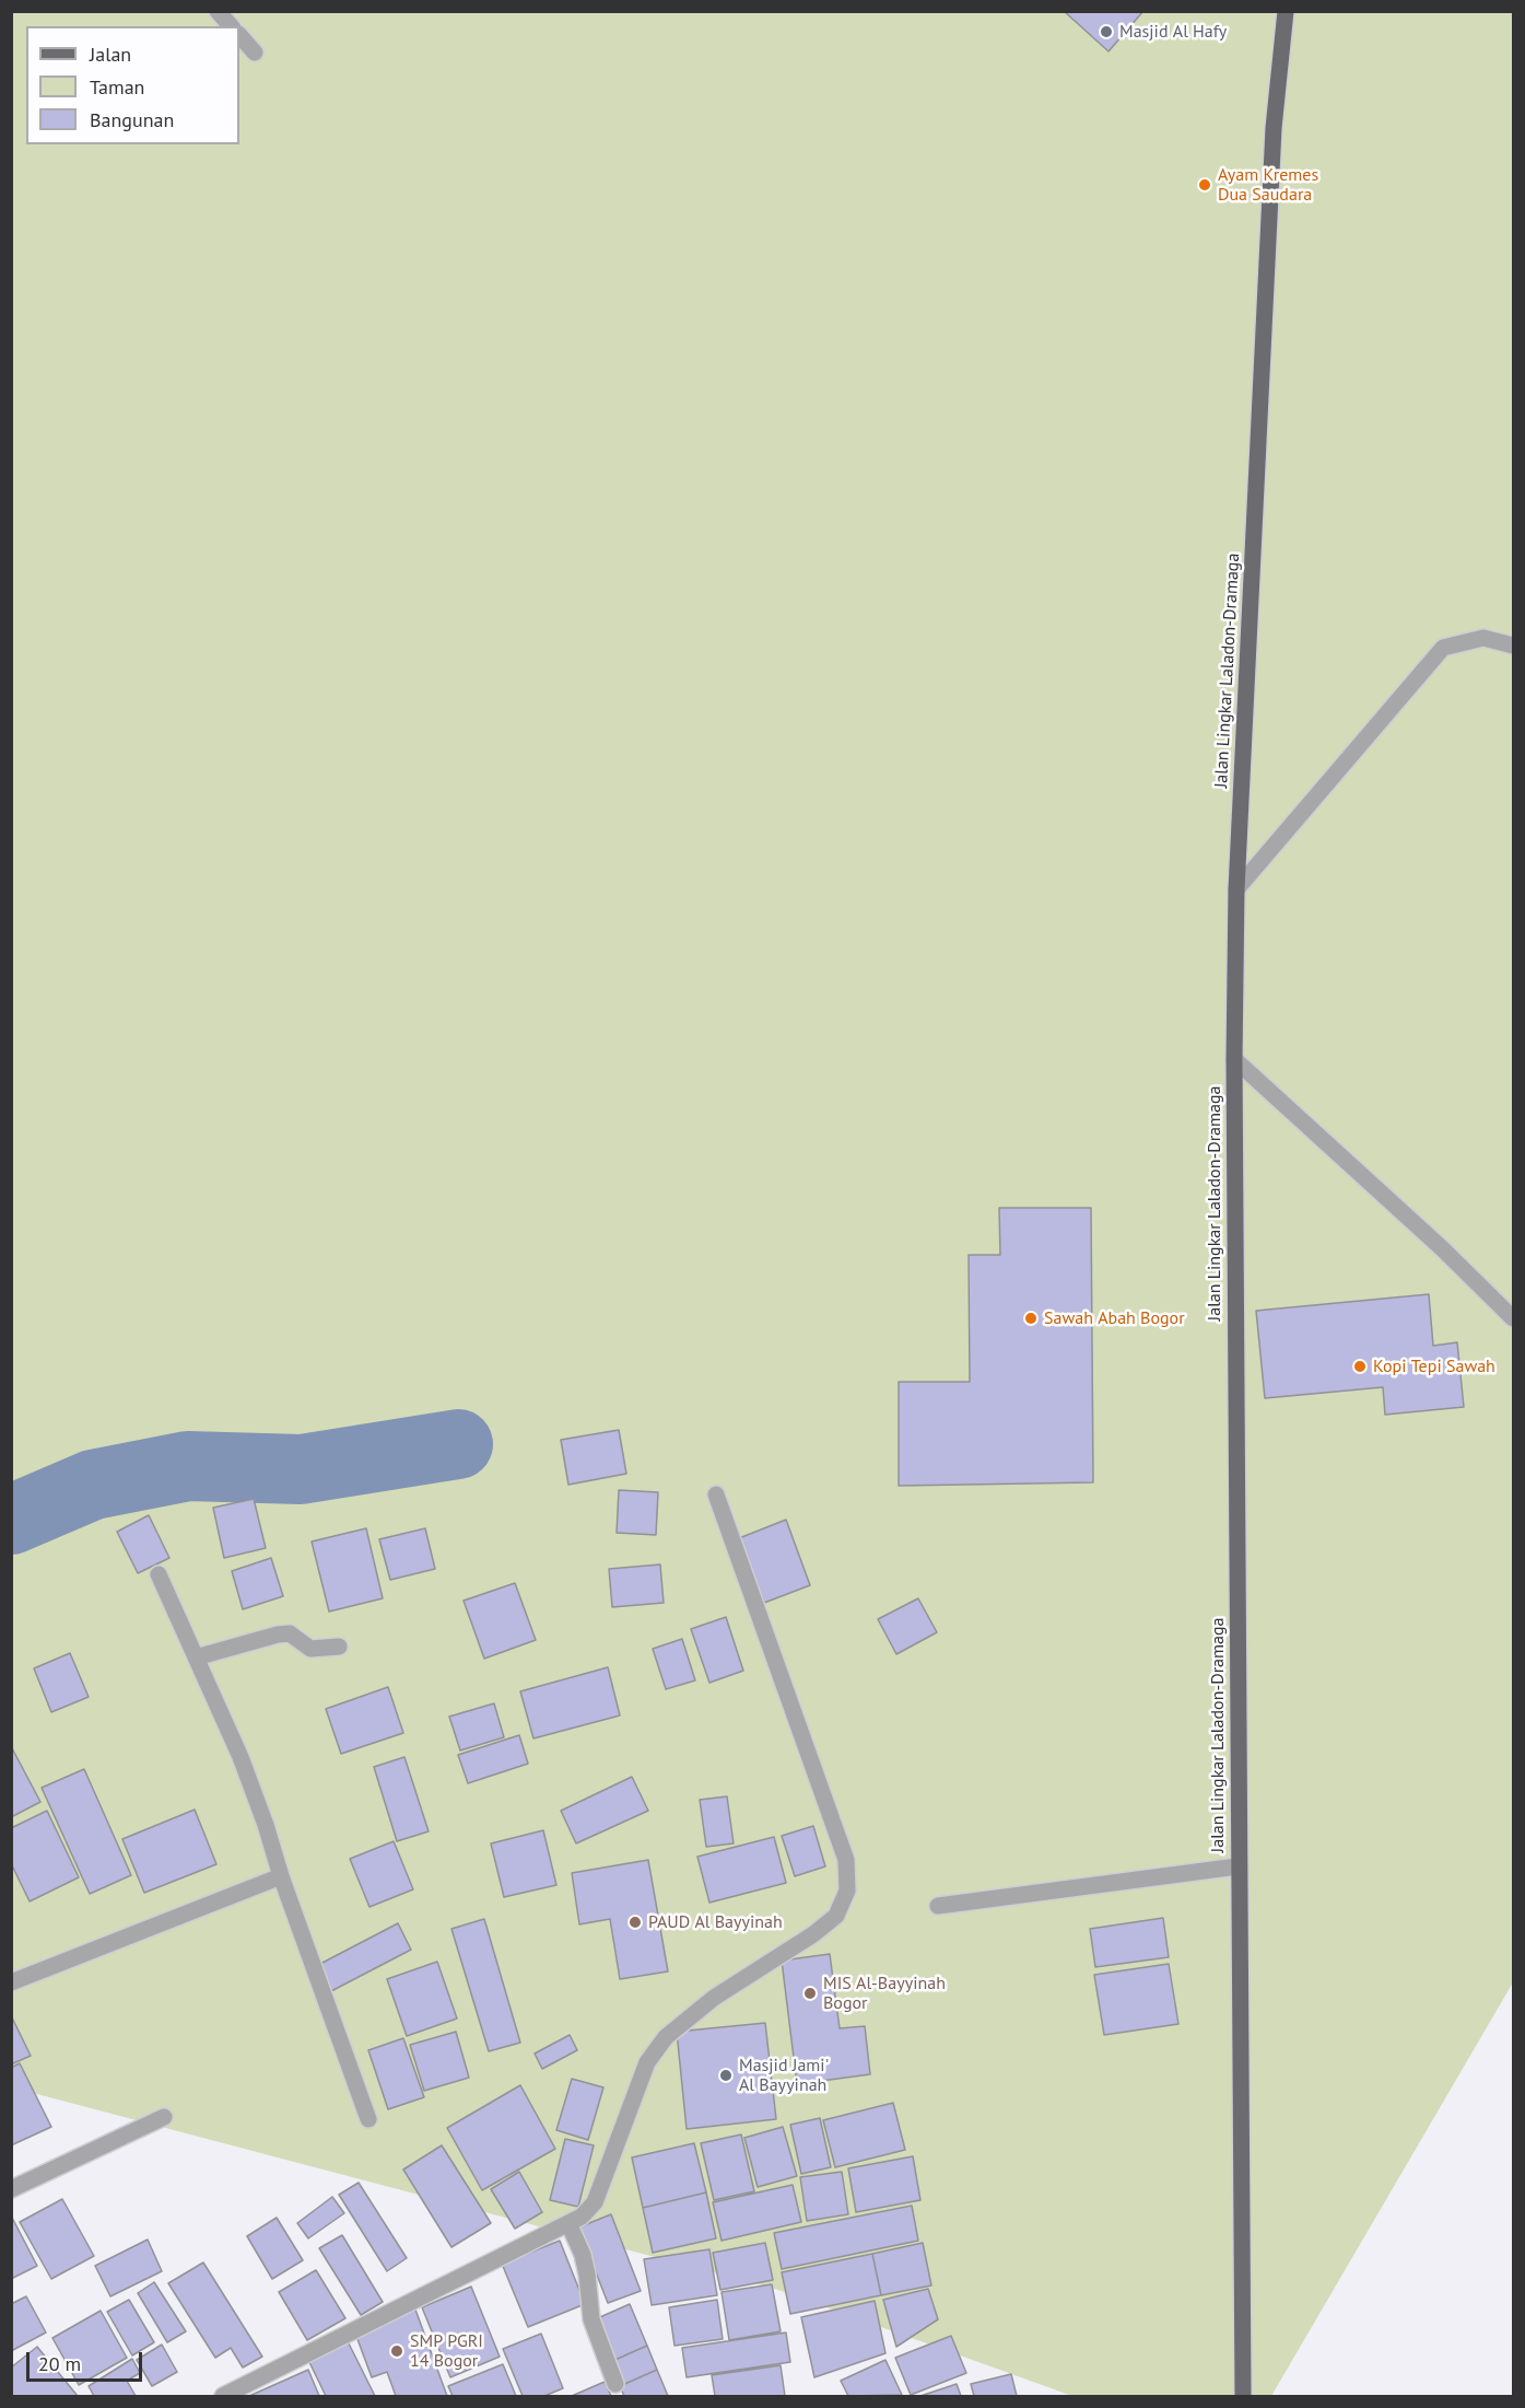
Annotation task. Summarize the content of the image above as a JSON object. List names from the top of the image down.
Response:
{
  "streets": {
    "main road": ["Jalan Lingkar Laladon-Dramaga"]
  },
  "places": [
    "Masjid Al Hafy",
    "Ayam Kremes Dua Saudara",
    "Sawah Abah Bogor",
    "Kopi Tepi Sawah",
    "PAUD Al Bayyinah",
    "MIS Al-Bayyinah Bogor",
    "Masjid Jami' Al Bayyinah",
    "SMP PGRI 14 Bogor"
  ],
  "legend": ["Jalan", "Taman", "Bangunan"],
  "scale_bar": "20 m"
}
